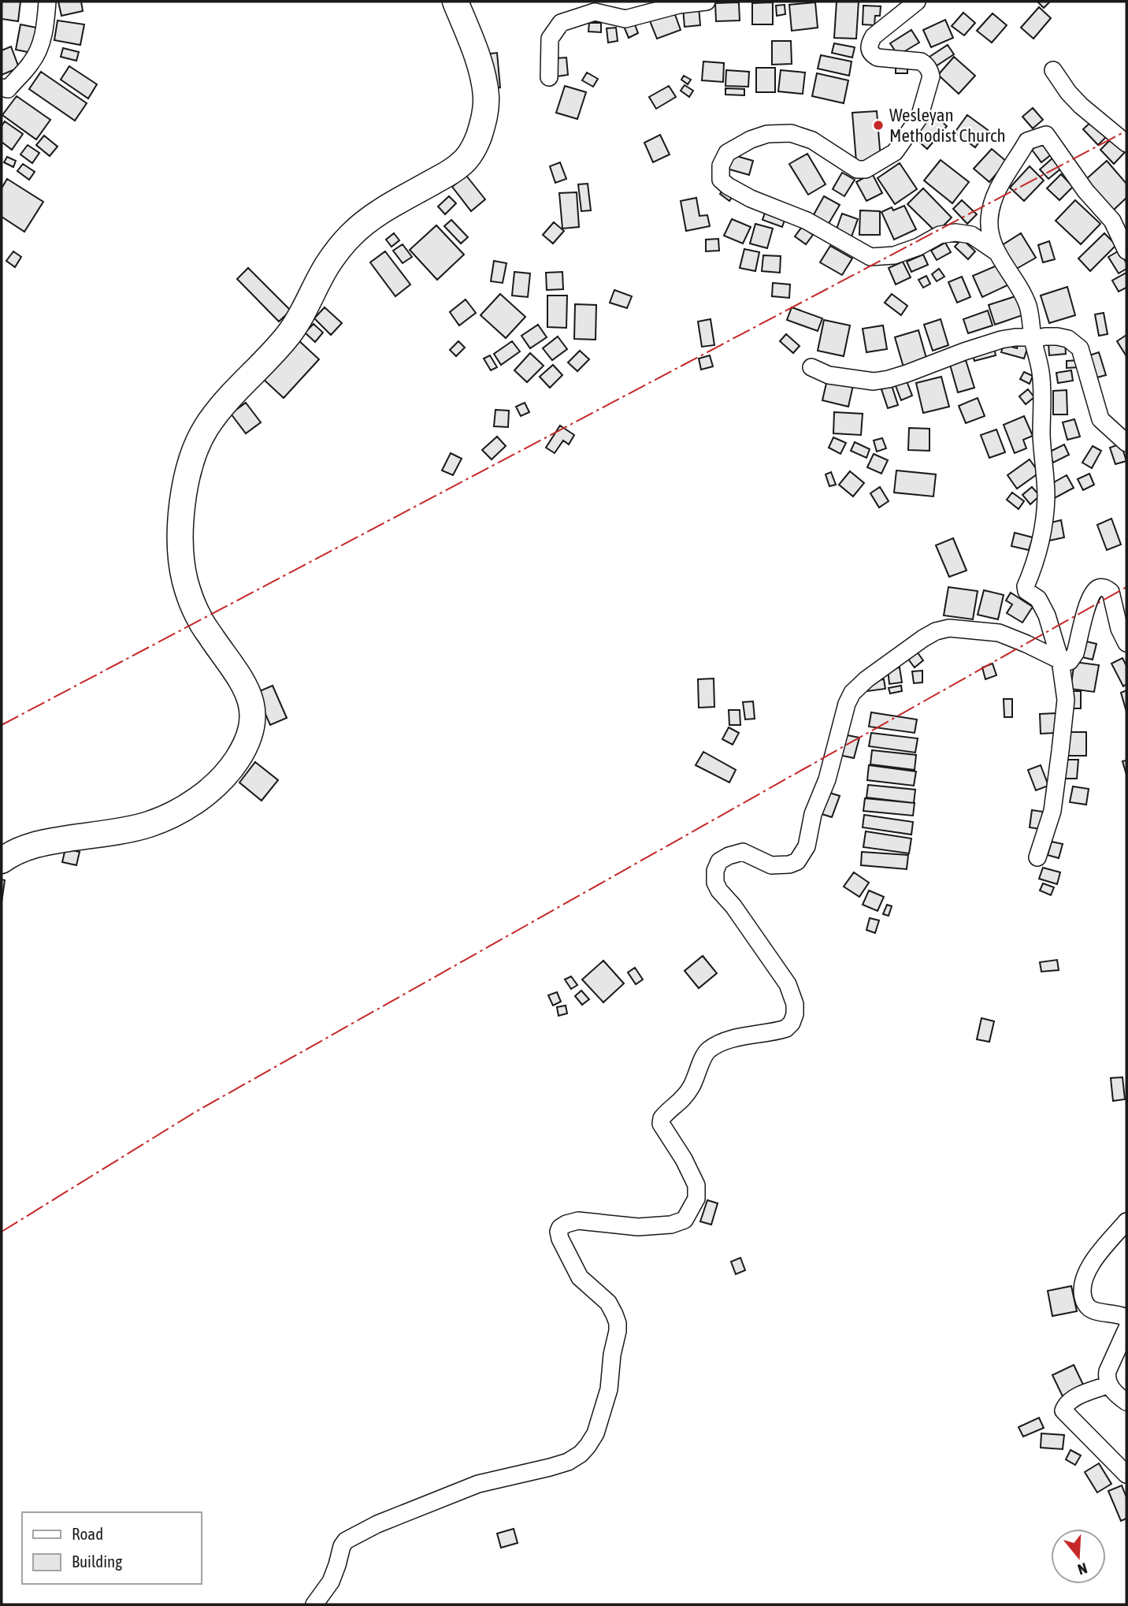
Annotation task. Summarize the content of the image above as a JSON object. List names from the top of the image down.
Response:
{
  "places": ["Wesleyan Methodist Church"],
  "legend": ["Road", "Building"],
  "north": "bottom"
}
